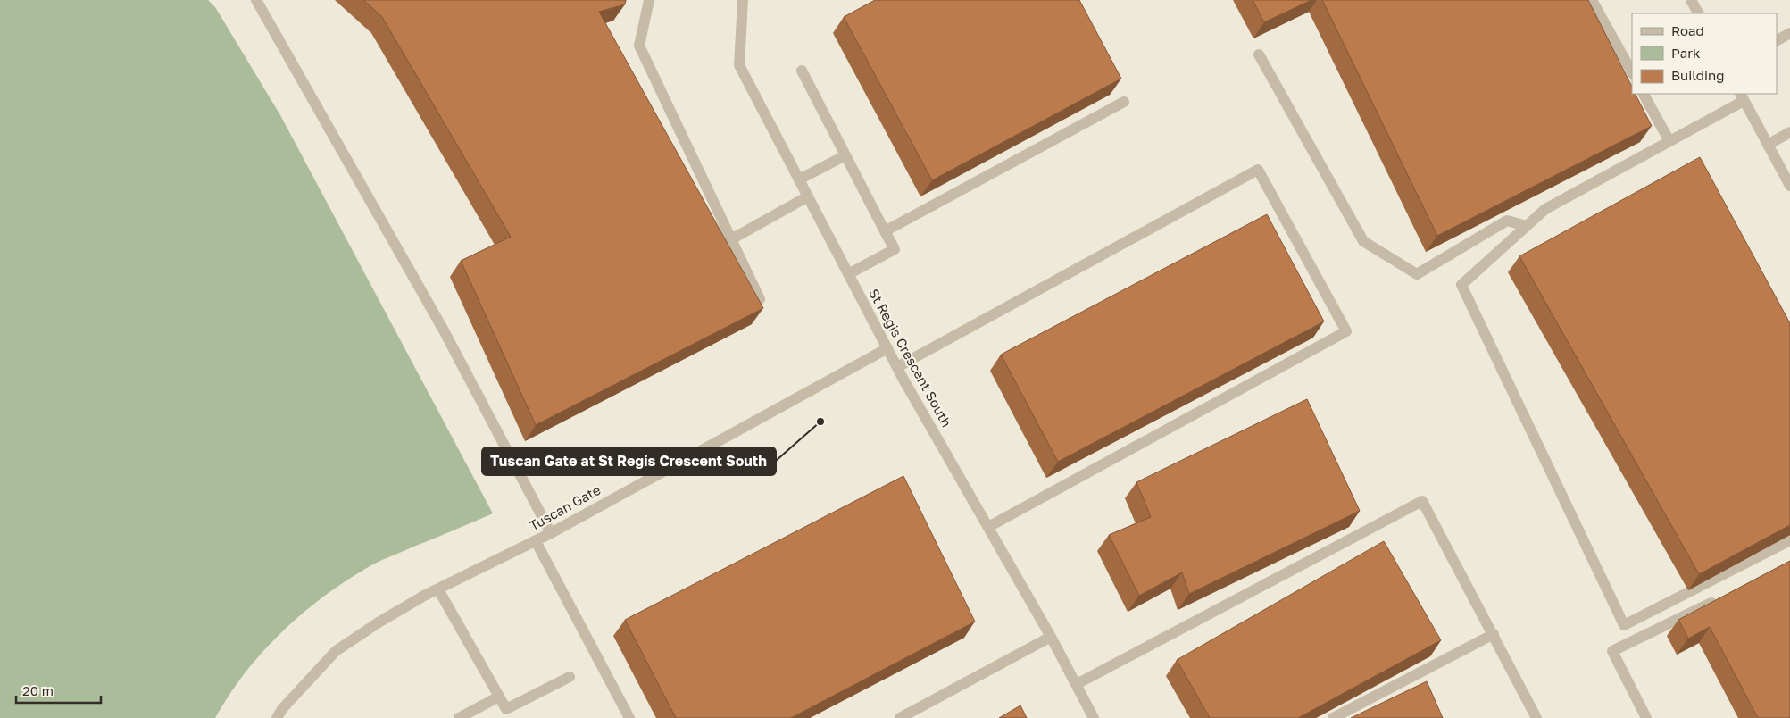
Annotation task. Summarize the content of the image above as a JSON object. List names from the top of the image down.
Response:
{
  "streets": {
    "street": ["St Regis Crescent South", "Tuscan Gate"]
  },
  "crossings": [
    ["St Regis Crescent South", "Tuscan Gate"]
  ],
  "places": ["Tuscan Gate at St Regis Crescent South"],
  "legend": ["Road", "Park", "Building"],
  "scale_bar": "20 m"
}
